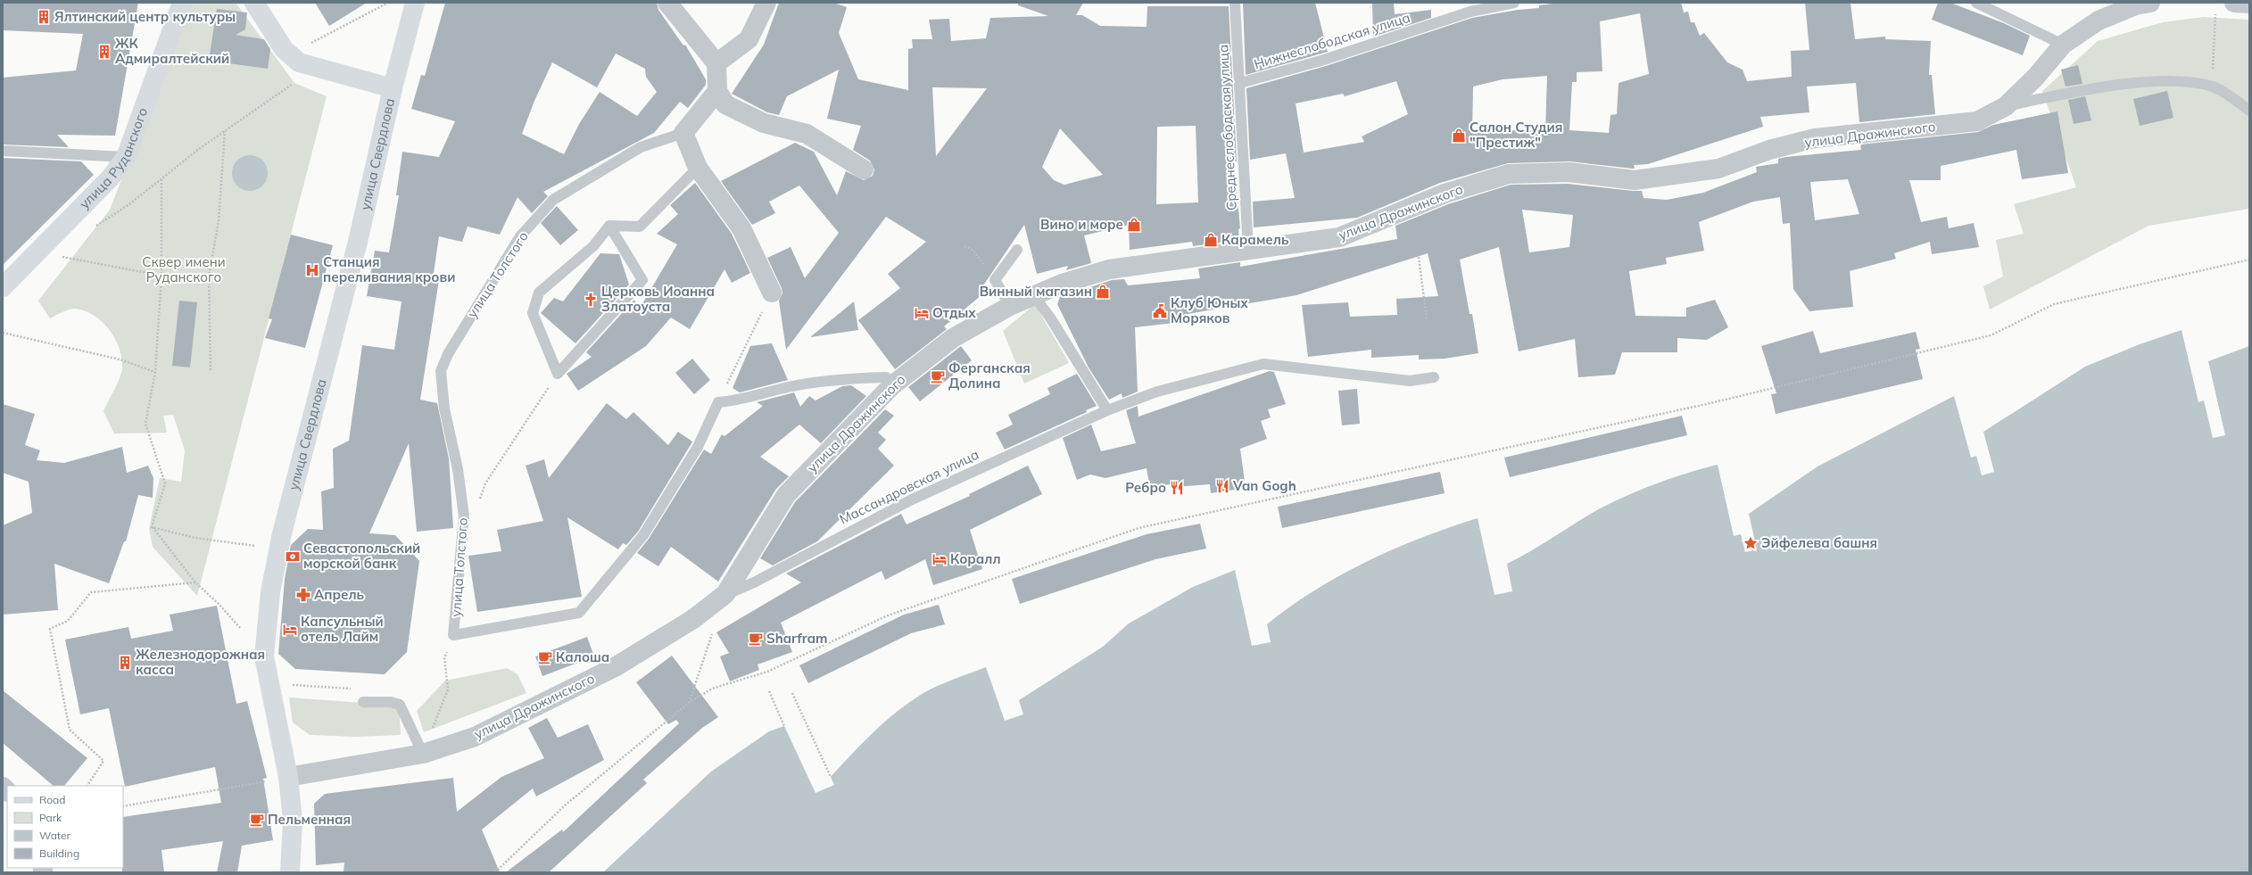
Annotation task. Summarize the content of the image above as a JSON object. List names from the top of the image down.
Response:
{
  "streets": {
    "main road": ["улица Свердлова", "улица Руданского"],
    "street": ["улица Дражинского"],
    "lane": [
      "Нижнеслободская улица",
      "Среднеслободская улица",
      "улица Толстого",
      "Массандровская улица"
    ]
  },
  "crossings": [
    ["Нижнеслободская улица", "Среднеслободская улица"],
    ["Среднеслободская улица", "улица Дражинского"],
    ["улица Дражинского", "улица Свердлова"],
    ["улица Дражинского", "Массандровская улица"]
  ],
  "parks": ["Сквер имени Руданского"],
  "places": {
    "building": ["Ялтинский центр культуры", "ЖК Адмиралтейский", "Железнодорожная касса"],
    "shop": [
      "Салон Студия \"Престиж\"",
      "Вино и море",
      "Карамель",
      "Винный магазин"
    ],
    "hospital": ["Станция переливания крови"],
    "church": ["Церковь Иоанна Златоуста"],
    "public building": ["Клуб Юных Моряков"],
    "hotel": ["Отдых", "Коралл", "Капсульный отель Лайм"],
    "cafe": [
      "Ферганская Долина",
      "Sharfram",
      "Калоша",
      "Пельменная"
    ],
    "restaurant": ["Van Gogh", "Ребро"],
    "place": ["Эйфелева башня"],
    "bank": ["Севастопольский морской банк"],
    "pharmacy": ["Апрель"]
  },
  "legend": [
    "Road",
    "Park",
    "Water",
    "Building"
  ]
}
